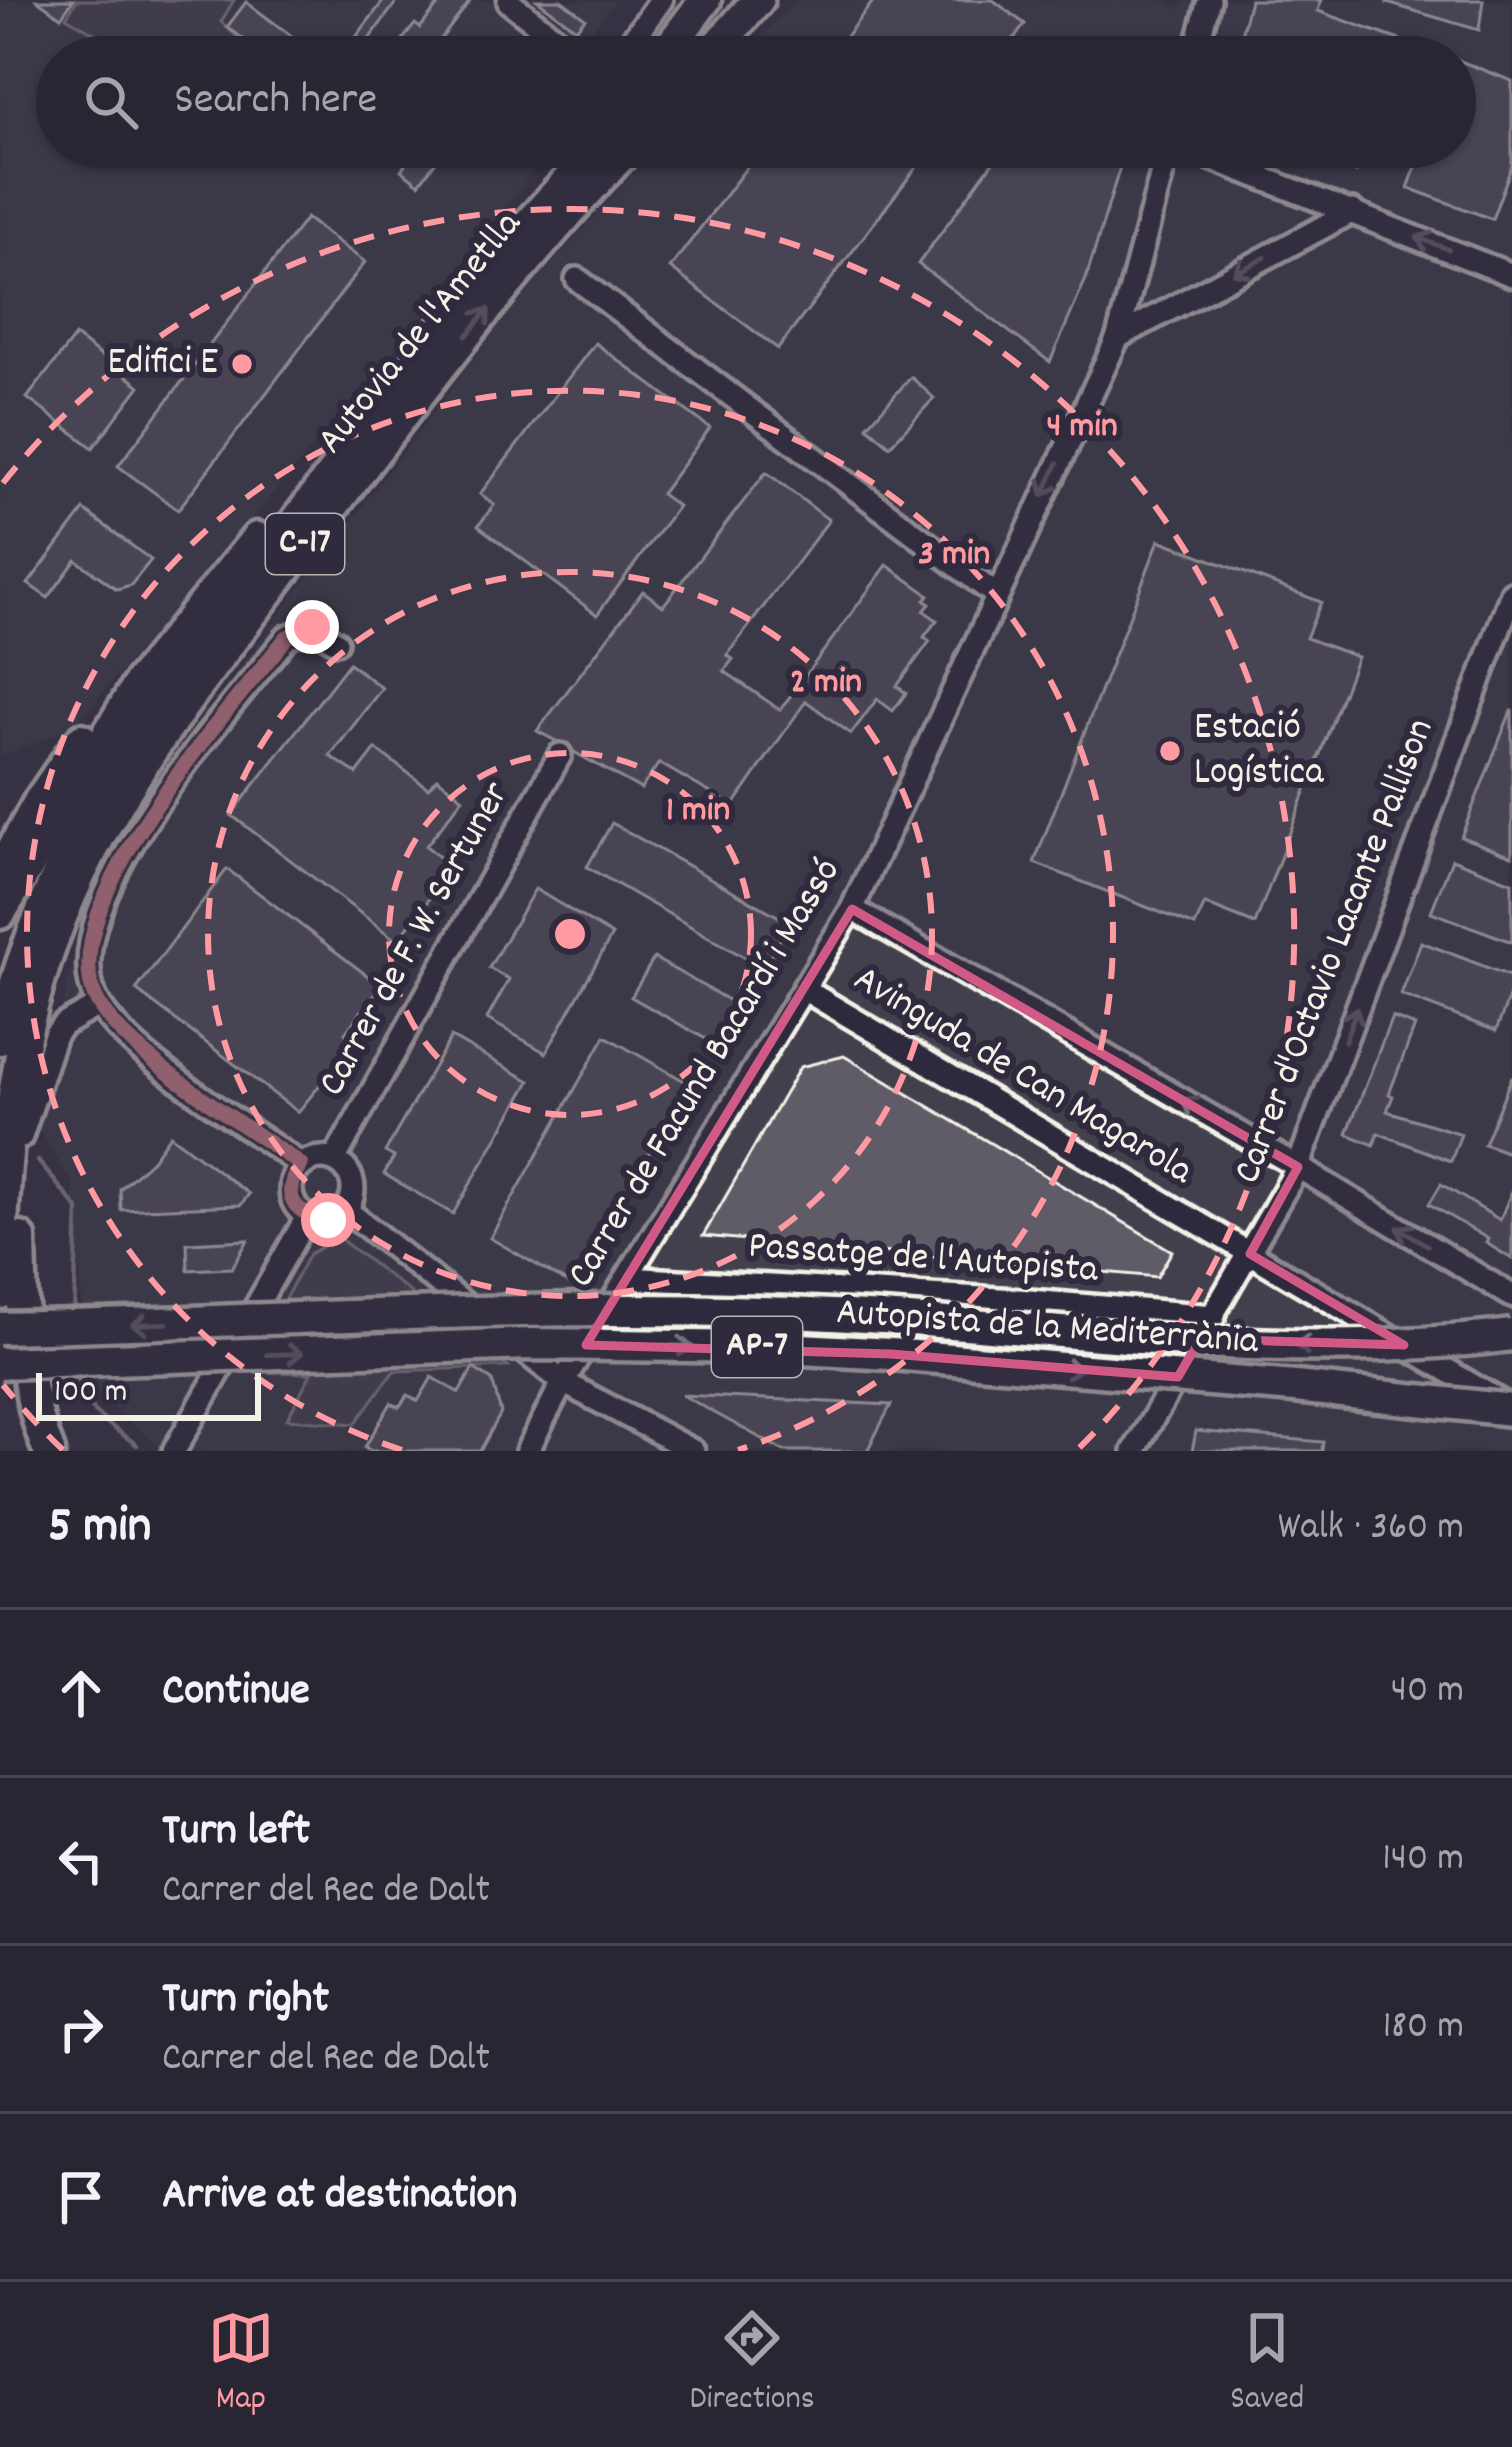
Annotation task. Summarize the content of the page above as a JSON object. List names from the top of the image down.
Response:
{
  "streets": {
    "highway": [
      "Autovia de l'Ametlla",
      "C-17",
      "Autopista de la Mediterrània",
      "AP-7"
    ],
    "street": [
      "Carrer de F. W. Sertuner",
      "Carrer d'Octavio Lacante Pallison",
      "Carrer de Facund Bacardí i Massó",
      "Avinguda de Can Magarola",
      "Passatge de l'Autopista"
    ]
  },
  "crossings": [
    ["Carrer d'Octavio Lacante Pallison", "Avinguda de Can Magarola"],
    ["Carrer d'Octavio Lacante Pallison", "Passatge de l'Autopista"],
    ["Carrer de Facund Bacardí i Massó", "Avinguda de Can Magarola"],
    ["Carrer de Facund Bacardí i Massó", "Passatge de l'Autopista"],
    ["Avinguda de Can Magarola", "Autopista de la Mediterrània"]
  ],
  "one_way": ["Carrer d'Octavio Lacante Pallison"],
  "places": ["Edifici E", "Estació Logística"],
  "scale_bar": "100 m",
  "page": {
    "search": "Search here",
    "scale": "100 m",
    "heading": ["5 min", "Walk · 360 m"],
    "list": [
      ["Continue", "40 m"],
      ["Turn left", "Carrer del Rec de Dalt", "140 m"],
      ["Turn right", "Carrer del Rec de Dalt", "180 m"],
      "Arrive at destination"
    ],
    "nav": ["Map", "Directions", "Saved"]
  },
  "rings": [
    "4 min",
    "3 min",
    "2 min",
    "1 min"
  ]
}
